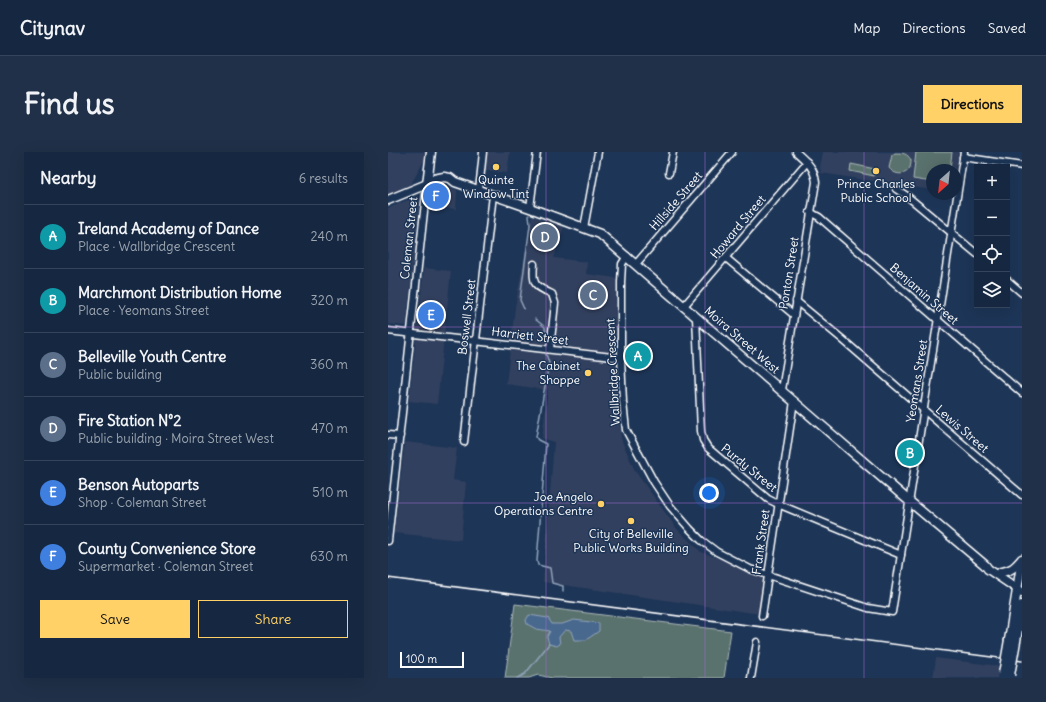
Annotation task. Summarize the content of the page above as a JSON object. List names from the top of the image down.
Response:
{
  "streets": {
    "main road": ["Coleman Street", "Moira Street West"],
    "street": [
      "Hillside Street",
      "Howard Street",
      "Ponton Street",
      "Benjamin Street",
      "Boswell Street",
      "Harriett Street",
      "Wallbridge Crescent",
      "Yeomans Street",
      "Lewis Street",
      "Purdy Street",
      "Frank Street"
    ]
  },
  "crossings": [
    ["Hillside Street", "Moira Street West"],
    ["Hillside Street", "Wallbridge Crescent"],
    ["Howard Street", "Ponton Street"],
    ["Howard Street", "Moira Street West"],
    ["Coleman Street", "Harriett Street"],
    ["Coleman Street", "Moira Street West"],
    ["Ponton Street", "Benjamin Street"],
    ["Ponton Street", "Moira Street West"],
    ["Ponton Street", "Lewis Street"],
    ["Benjamin Street", "Yeomans Street"],
    ["Boswell Street", "Harriett Street"],
    ["Boswell Street", "Moira Street West"],
    ["Harriett Street", "Wallbridge Crescent"],
    ["Moira Street West", "Wallbridge Crescent"],
    ["Moira Street West", "Yeomans Street"],
    ["Moira Street West", "Purdy Street"],
    ["Moira Street West", "Frank Street"],
    ["Wallbridge Crescent", "Yeomans Street"],
    ["Wallbridge Crescent", "Frank Street"],
    ["Yeomans Street", "Lewis Street"],
    ["Yeomans Street", "Purdy Street"],
    ["Purdy Street", "Frank Street"]
  ],
  "places": [
    "Quinte Window Tint",
    "Prince Charles Public School",
    "The Cabinet Shoppe",
    "Joe Angelo Operations Centre",
    "City of Belleville Public Works Building"
  ],
  "scale_bar": "100 m",
  "north": "bottom left",
  "page": {
    "header": "Citynav",
    "nav": ["Map", "Directions", "Saved"],
    "buttons": [
      "Directions",
      ["Save", "Share"]
    ],
    "title": "Find us",
    "heading": ["Nearby", "6 results"],
    "map_buttons": ["+", "−"],
    "pins": [
      "F",
      "D",
      "C",
      "E",
      "A",
      "B"
    ],
    "list": [
      {
        "mark": "A",
        "name": "Ireland Academy of Dance",
        "note": "Place · Wallbridge Crescent",
        "value": "240 m"
      },
      {
        "mark": "B",
        "name": "Marchmont Distribution Home",
        "note": "Place · Yeomans Street",
        "value": "320 m"
      },
      {
        "mark": "C",
        "name": "Belleville Youth Centre",
        "note": "Public building",
        "value": "360 m"
      },
      {
        "mark": "D",
        "name": "Fire Station N°2",
        "note": "Public building · Moira Street West",
        "value": "470 m"
      },
      {
        "mark": "E",
        "name": "Benson Autoparts",
        "note": "Shop · Coleman Street",
        "value": "510 m"
      },
      {
        "mark": "F",
        "name": "County Convenience Store",
        "note": "Supermarket · Coleman Street",
        "value": "630 m"
      }
    ],
    "scale": "100 m"
  }
}
